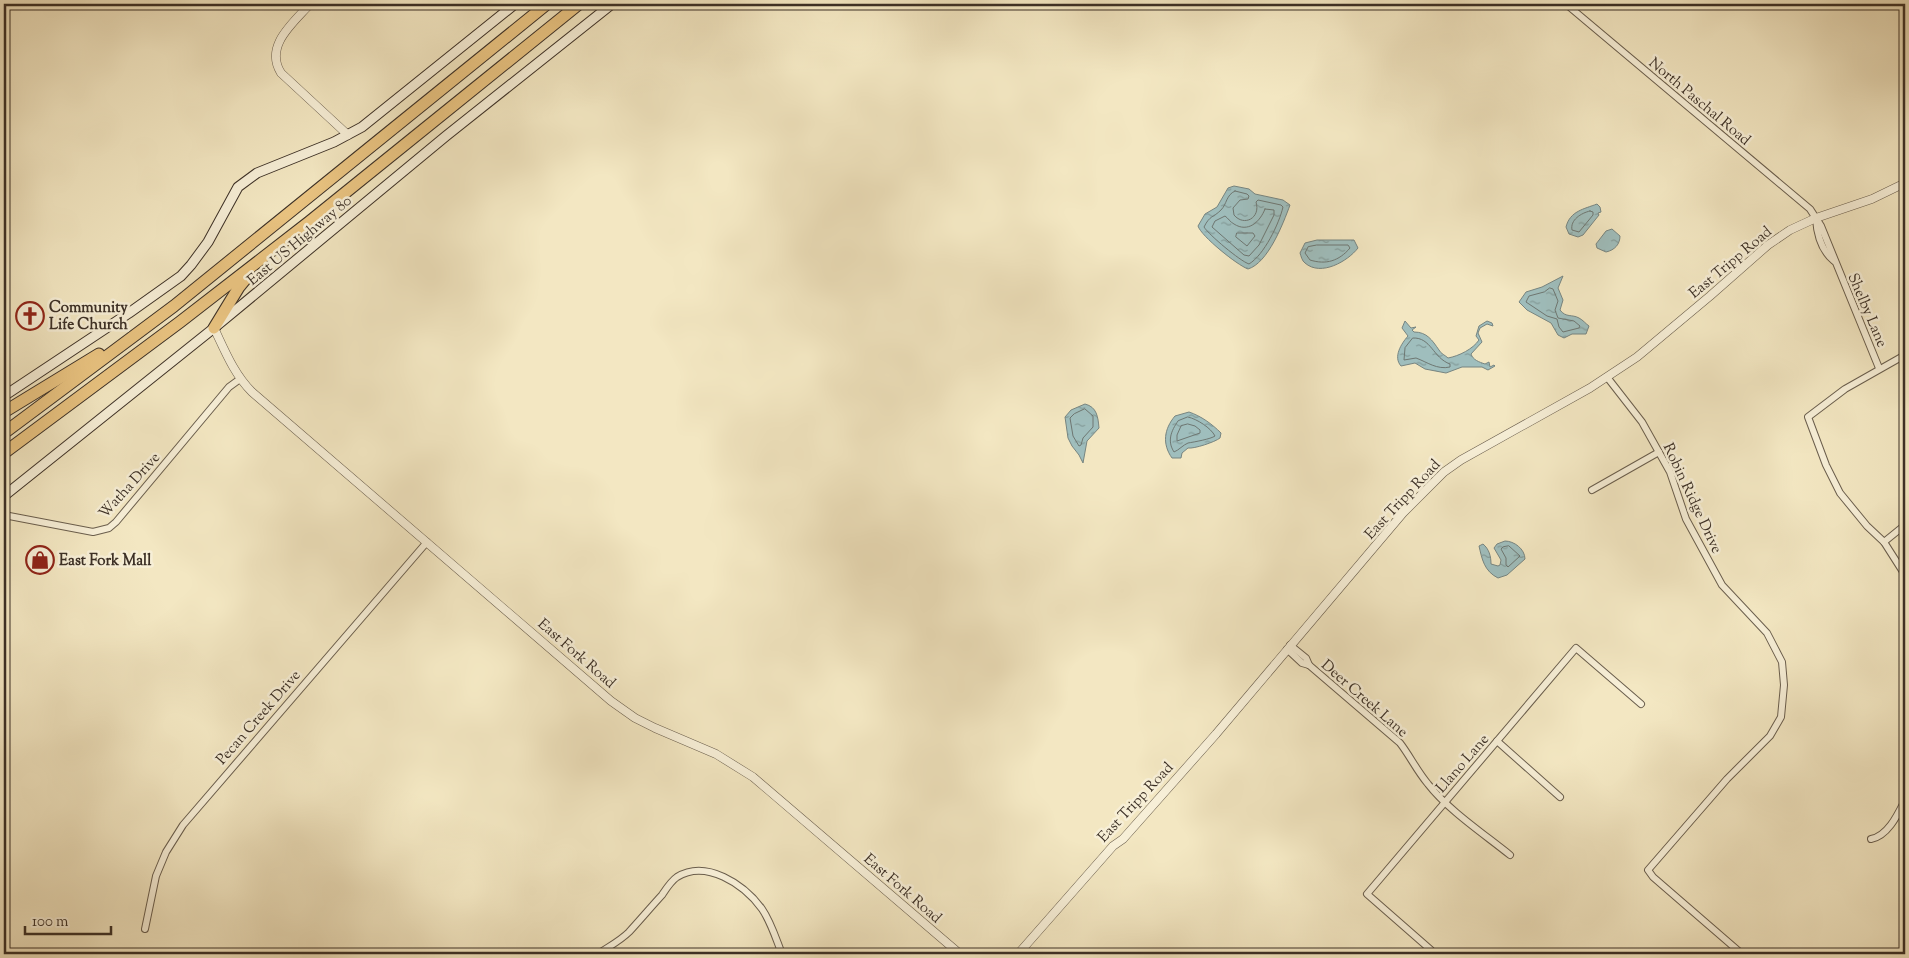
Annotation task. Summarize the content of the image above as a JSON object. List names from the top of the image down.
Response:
{
  "streets": {
    "main road": ["East US Highway 80"],
    "street": [
      "North Paschal Road",
      "East Tripp Road",
      "Shelby Lane",
      "Watha Drive",
      "Robin Ridge Drive",
      "East Fork Road",
      "Deer Creek Lane",
      "Pecan Creek Drive",
      "Llano Lane"
    ]
  },
  "crossings": [
    ["North Paschal Road", "East Tripp Road"],
    ["North Paschal Road", "Shelby Lane"],
    ["East US Highway 80", "East Fork Road"],
    ["East Tripp Road", "Shelby Lane"],
    ["East Tripp Road", "Robin Ridge Drive"],
    ["East Tripp Road", "Deer Creek Lane"],
    ["Watha Drive", "East Fork Road"],
    ["East Fork Road", "Pecan Creek Drive"],
    ["Deer Creek Lane", "Llano Lane"]
  ],
  "places": {
    "church": ["Community Life Church"],
    "shop": ["East Fork Mall"]
  },
  "scale_bar": "100 m"
}
